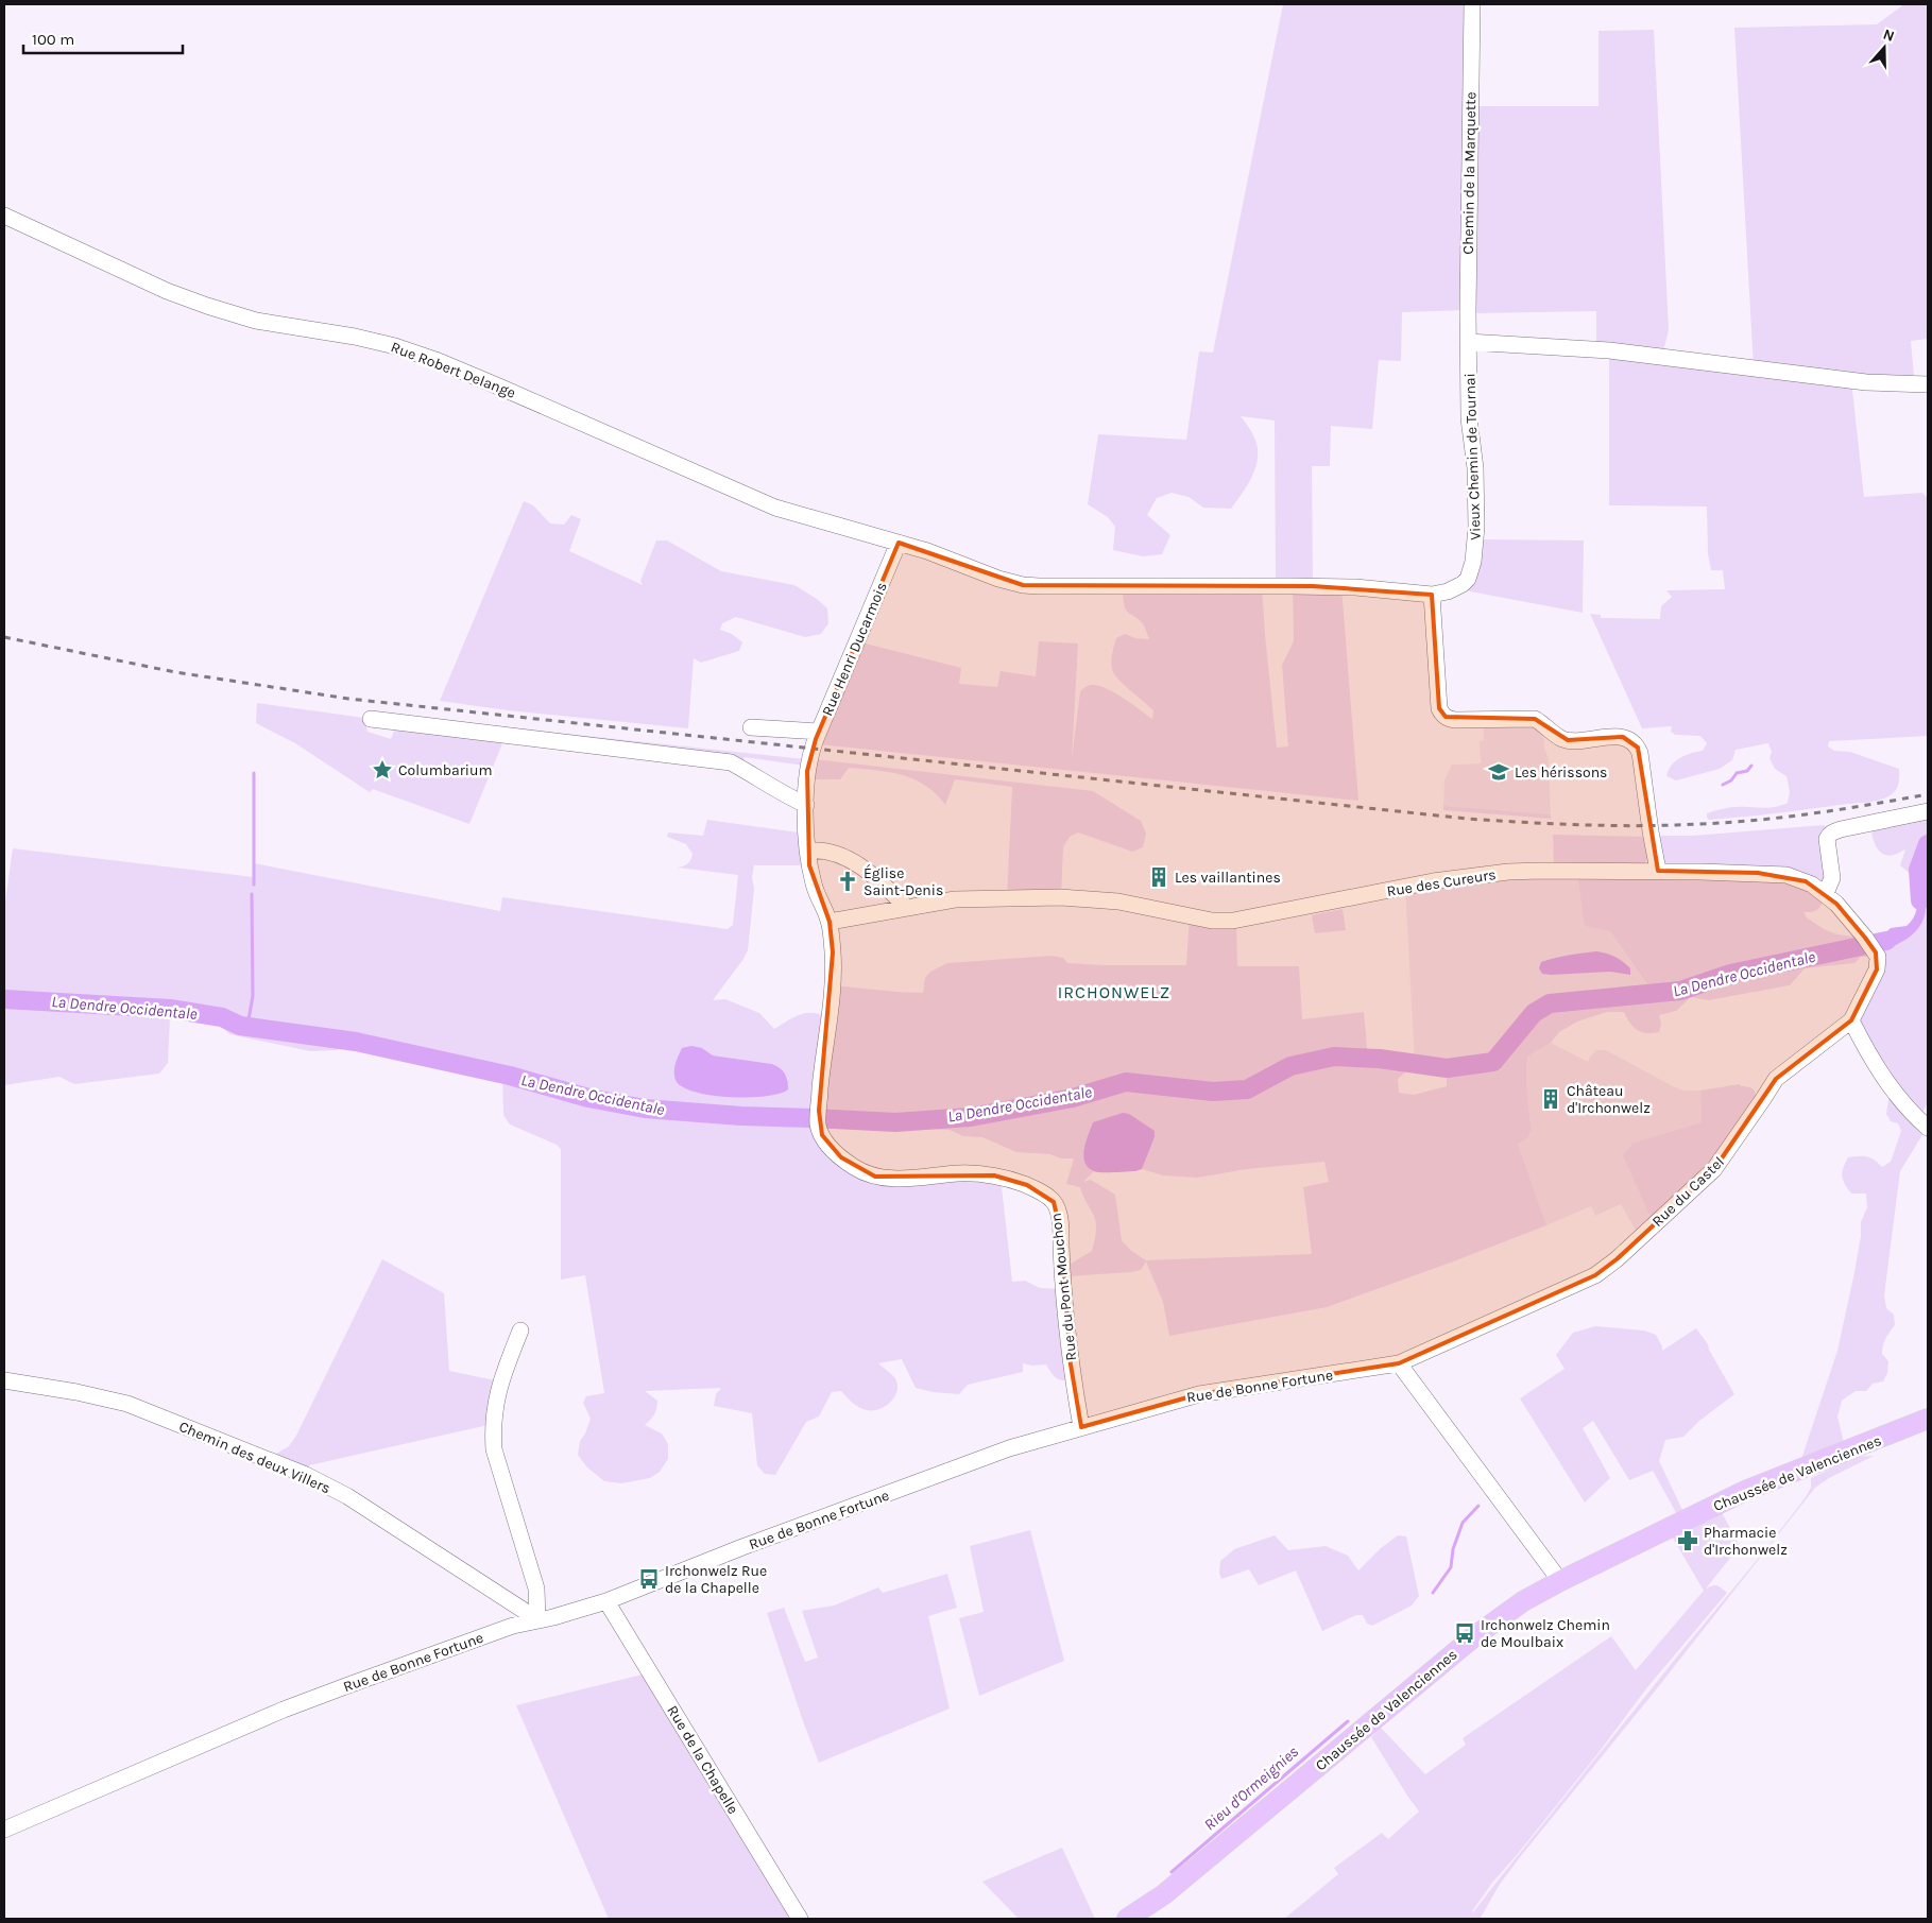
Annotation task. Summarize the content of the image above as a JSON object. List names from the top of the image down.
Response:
{
  "streets": {
    "main road": ["Chaussée de Valenciennes"],
    "street": [
      "Chemin de la Marquette",
      "Rue Robert Delange",
      "Vieux Chemin de Tournai",
      "Rue Henri Ducarmois",
      "Rue des Cureurs",
      "Rue du Castel",
      "Rue du Pont Mouchon",
      "Rue de Bonne Fortune",
      "Chemin des deux Villers",
      "Rue de la Chapelle"
    ]
  },
  "crossings": [
    ["Chemin de la Marquette", "Vieux Chemin de Tournai"],
    ["Rue Robert Delange", "Vieux Chemin de Tournai"],
    ["Rue Robert Delange", "Rue Henri Ducarmois"],
    ["Vieux Chemin de Tournai", "Rue Henri Ducarmois"],
    ["Rue Henri Ducarmois", "Rue du Pont Mouchon"],
    ["Rue des Cureurs", "Rue du Castel"],
    ["Rue des Cureurs", "Rue du Pont Mouchon"],
    ["Rue du Castel", "Rue de Bonne Fortune"],
    ["Rue du Pont Mouchon", "Rue de Bonne Fortune"],
    ["Rue de Bonne Fortune", "Chemin des deux Villers"],
    ["Rue de Bonne Fortune", "Rue de la Chapelle"]
  ],
  "districts": ["IRCHONWELZ"],
  "water": ["La Dendre Occidentale", "Rieu d'Ormeignies"],
  "places": {
    "place": ["Columbarium"],
    "school or university": ["Les hérissons"],
    "building": ["Les vaillantines", "Château d'Irchonwelz"],
    "church": ["Église Saint-Denis"],
    "pharmacy": ["Pharmacie d'Irchonwelz"],
    "bus stop": ["Irchonwelz Rue de la Chapelle", "Irchonwelz Chemin de Moulbaix"]
  },
  "scale_bar": "100 m",
  "north": "top"
}
